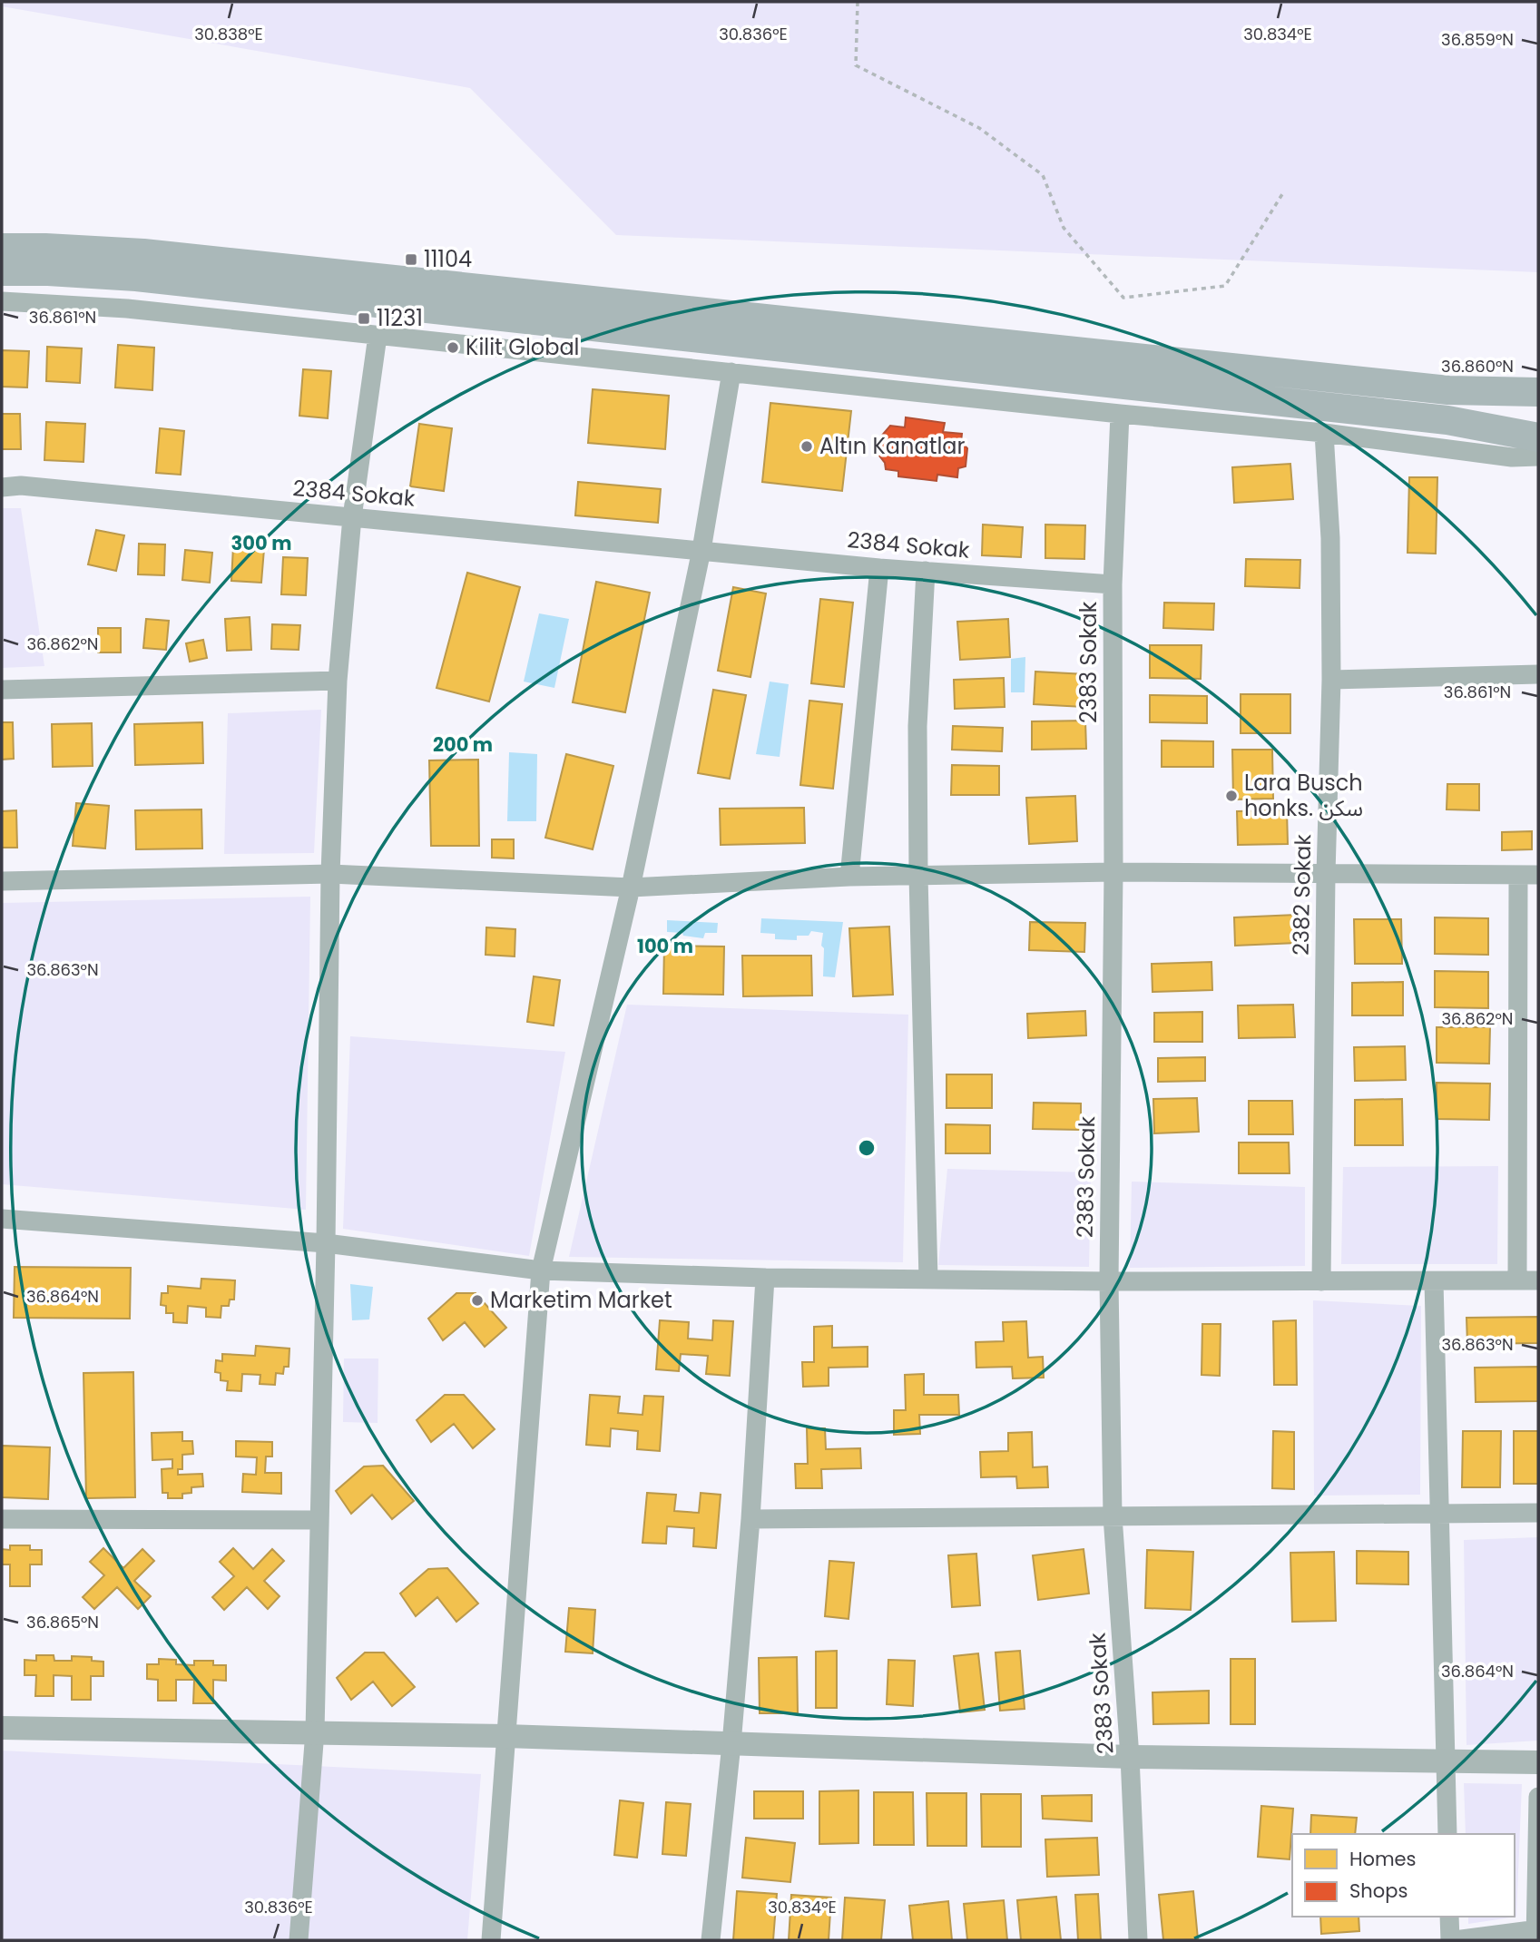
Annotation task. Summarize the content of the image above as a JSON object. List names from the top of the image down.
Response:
{
  "streets": {
    "street": ["2384 Sokak", "2383 Sokak", "2382 Sokak"]
  },
  "crossings": [
    ["2384 Sokak", "2383 Sokak"]
  ],
  "places": {
    "transit": ["11104", "11231"],
    "other": [
      "Kilit Global",
      "Altın Kanatlar",
      "Lara Busch honks. سكن",
      "Marketim Market"
    ]
  },
  "legend": ["Homes", "Shops"],
  "coordinates": [
    "30.838°E",
    "30.836°E",
    "30.834°E",
    "36.859°N",
    "36.861°N",
    "36.860°N",
    "36.862°N",
    "36.863°N",
    "36.864°N",
    "36.865°N"
  ],
  "rings": ["300 m", "200 m", "100 m"]
}
